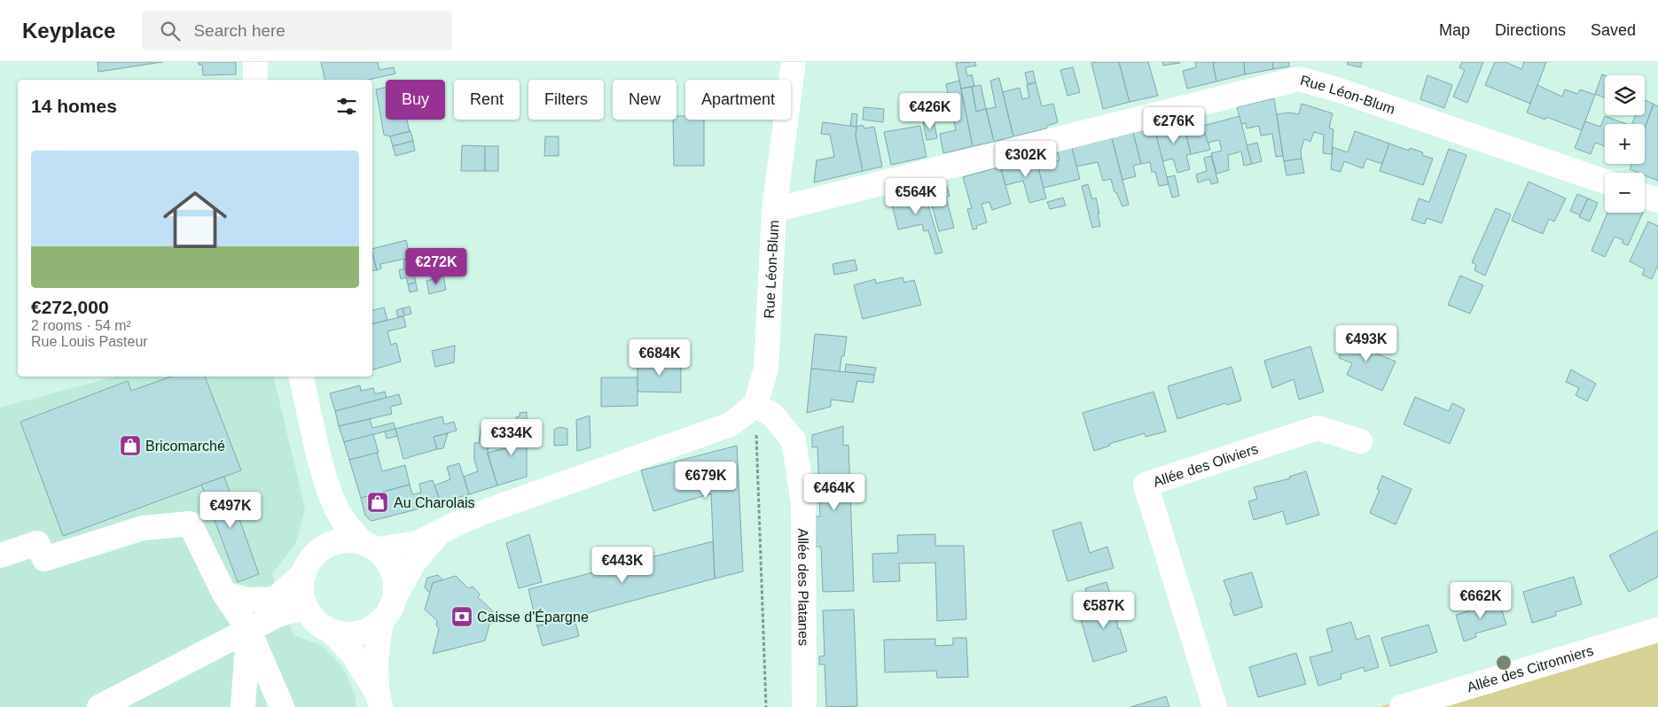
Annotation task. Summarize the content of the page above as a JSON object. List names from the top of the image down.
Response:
{
  "streets": {
    "street": [
      "Rue Léon-Blum",
      "Allée des Oliviers",
      "Allée des Platanes",
      "Allée des Citronniers"
    ]
  },
  "crossings": [
    ["Rue Léon-Blum", "Allée des Platanes"]
  ],
  "places": {
    "shop": ["Bricomarché", "Au Charolais"],
    "bank": ["Caisse d'Épargne"]
  },
  "page": {
    "header": "Keyplace",
    "search": "Search here",
    "nav": ["Map", "Directions", "Saved"],
    "map_buttons": ["+", "−"],
    "chip": [
      "Buy",
      "Rent",
      "Filters",
      "New",
      "Apartment"
    ],
    "heading": "14 homes",
    "price": [
      "€426K",
      "€276K",
      "€302K",
      "€564K",
      "€272K",
      "€493K",
      "€684K",
      "€334K",
      "€679K",
      "€464K",
      "€497K",
      "€443K",
      "€662K",
      "€587K"
    ],
    "list": [
      {
        "name": "€272,000",
        "note": "2 rooms · 54 m² · Rue Louis Pasteur"
      }
    ]
  }
}
